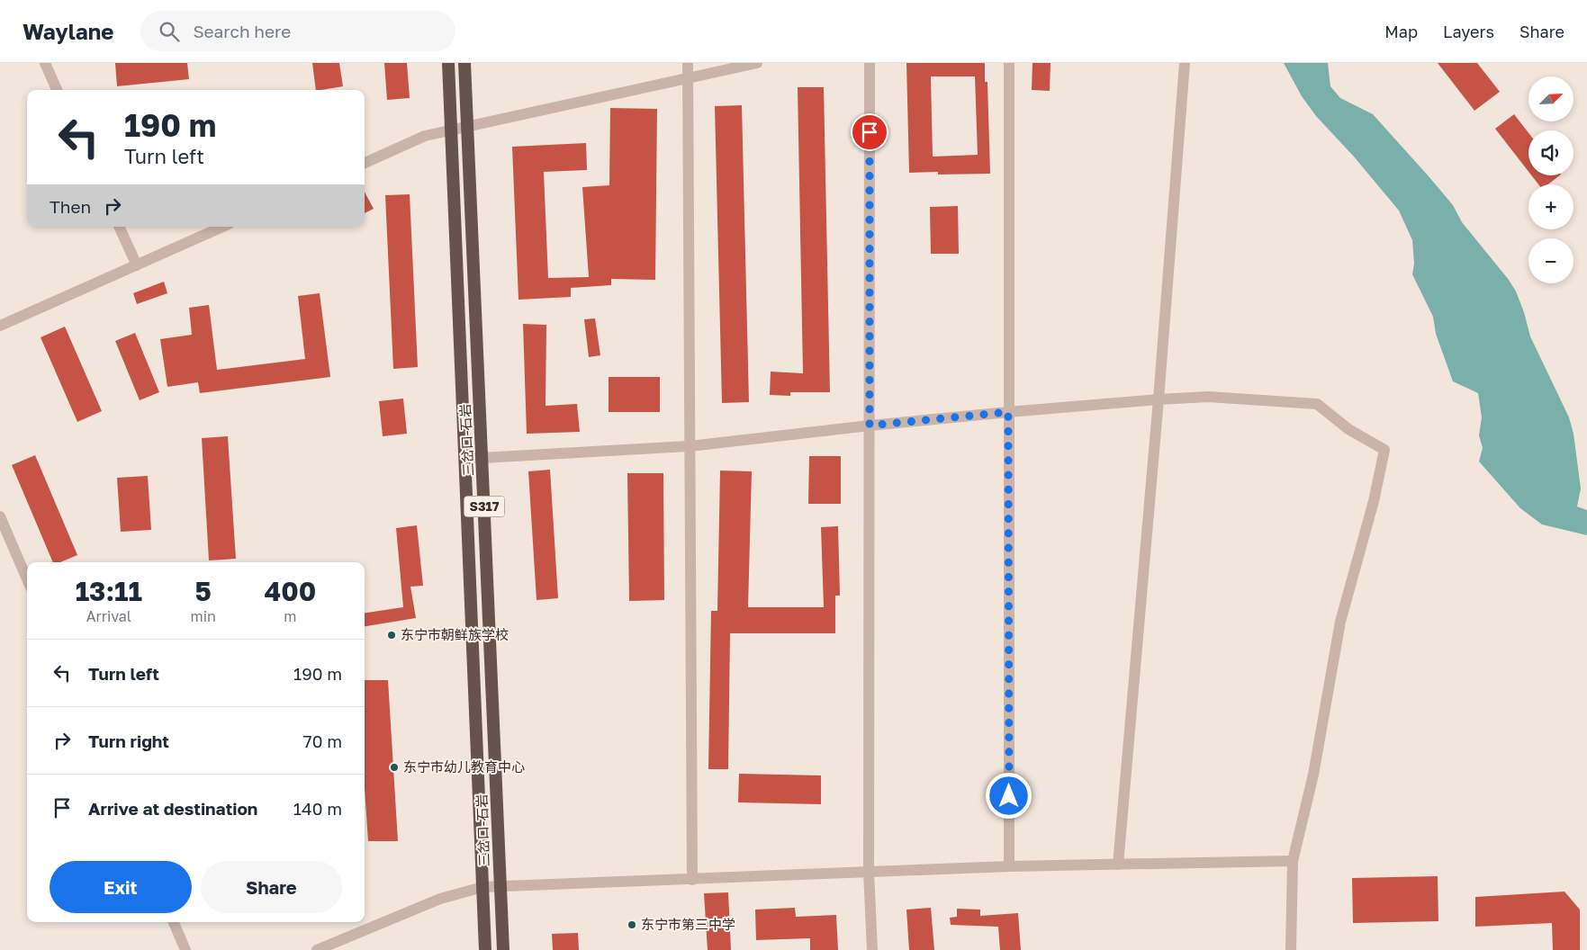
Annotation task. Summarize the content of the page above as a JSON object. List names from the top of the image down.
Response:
{
  "streets": {
    "highway": ["三岔口-石岩", "S317"]
  },
  "places": ["东宁市朝鲜族学校", "东宁市幼儿教育中心", "东宁市第三中学"],
  "north": "top right",
  "page": {
    "header": "Waylane",
    "search": "Search here",
    "nav": ["Map", "Layers", "Share"],
    "map_buttons": ["+", "−"],
    "turn": ["190 m", "Turn left"],
    "then": "Then",
    "eta": [
      "13:11",
      "Arrival",
      "5",
      "min",
      "400",
      "m"
    ],
    "list": [
      {
        "name": "Turn left",
        "value": "190 m"
      },
      {
        "name": "Turn right",
        "value": "70 m"
      },
      {
        "name": "Arrive at destination",
        "value": "140 m"
      }
    ],
    "buttons": ["Exit", "Share"]
  }
}
